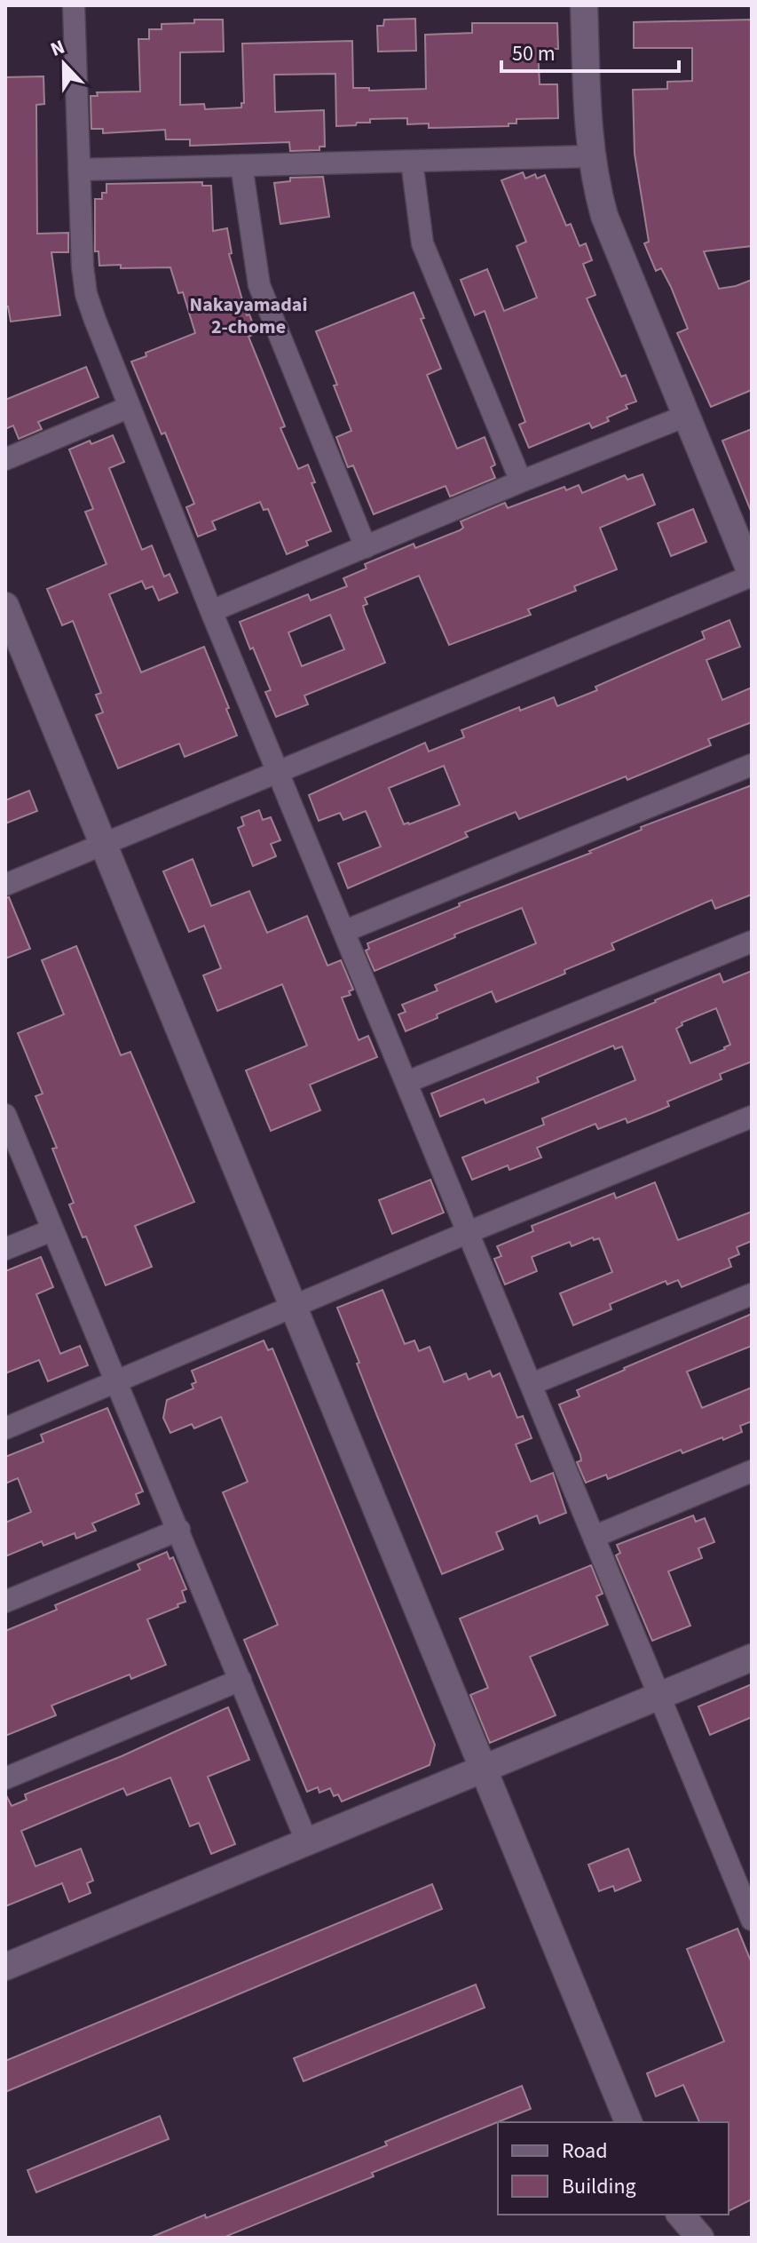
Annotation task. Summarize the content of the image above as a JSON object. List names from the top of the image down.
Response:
{
  "districts": ["Nakayamadai 2-chome"],
  "legend": ["Road", "Building"],
  "scale_bar": "50 m",
  "north": "top"
}
